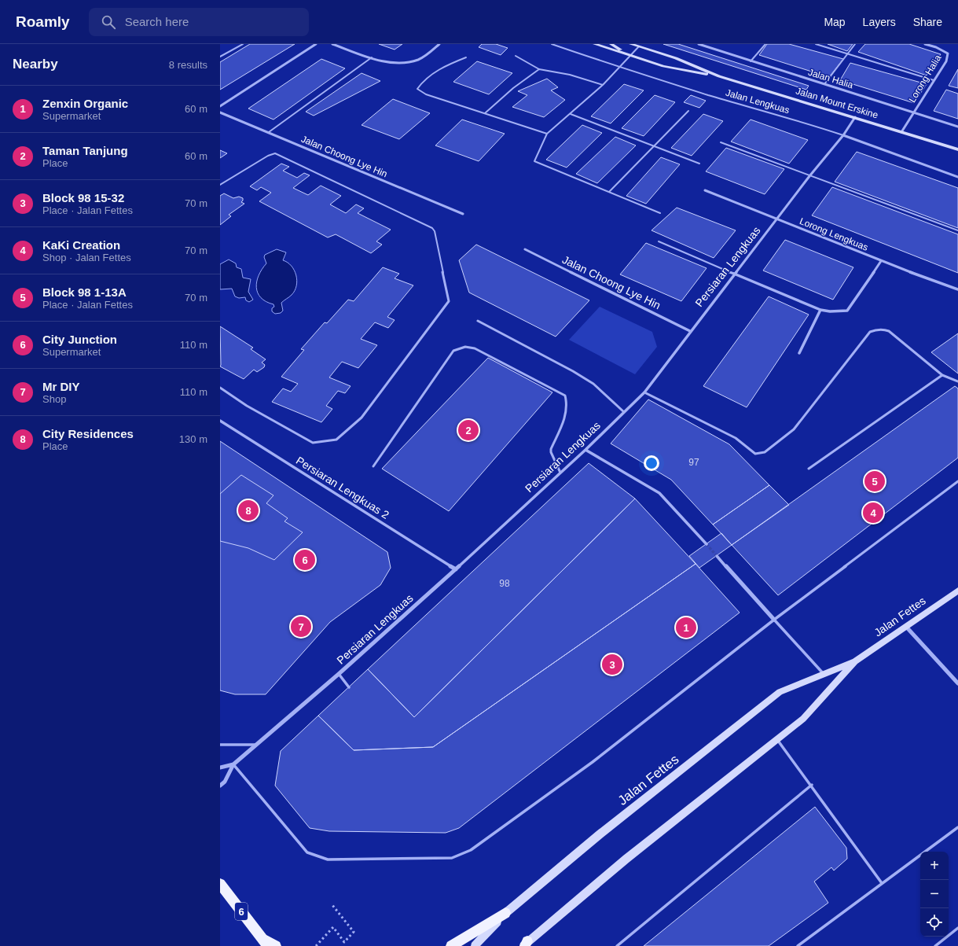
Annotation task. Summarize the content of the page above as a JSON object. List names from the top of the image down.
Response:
{
  "streets": {
    "main road": ["Jalan Mount Erskine", "Jalan Fettes", "6"],
    "street": [
      "Jalan Halia",
      "Lorong Halia",
      "Jalan Lengkuas",
      "Jalan Choong Lye Hin",
      "Lorong Lengkuas",
      "Persiaran Lengkuas",
      "Persiaran Lengkuas 2"
    ]
  },
  "crossings": [
    ["Jalan Halia", "Lorong Halia"],
    ["Lorong Halia", "Jalan Mount Erskine"],
    ["Jalan Lengkuas", "Persiaran Lengkuas"],
    ["Jalan Mount Erskine", "Persiaran Lengkuas"],
    ["Jalan Choong Lye Hin", "Persiaran Lengkuas"],
    ["Lorong Lengkuas", "Persiaran Lengkuas"],
    ["Persiaran Lengkuas", "Persiaran Lengkuas 2"]
  ],
  "house_numbers": ["97", "98"],
  "page": {
    "header": "Roamly",
    "search": "Search here",
    "nav": ["Map", "Layers", "Share"],
    "heading": ["Nearby", "8 results"],
    "list": [
      {
        "mark": "1",
        "name": "Zenxin Organic",
        "note": "Supermarket",
        "value": "60 m"
      },
      {
        "mark": "2",
        "name": "Taman Tanjung",
        "note": "Place",
        "value": "60 m"
      },
      {
        "mark": "3",
        "name": "Block 98 15-32",
        "note": "Place · Jalan Fettes",
        "value": "70 m"
      },
      {
        "mark": "4",
        "name": "KaKi Creation",
        "note": "Shop · Jalan Fettes",
        "value": "70 m"
      },
      {
        "mark": "5",
        "name": "Block 98 1-13A",
        "note": "Place · Jalan Fettes",
        "value": "70 m"
      },
      {
        "mark": "6",
        "name": "City Junction",
        "note": "Supermarket",
        "value": "110 m"
      },
      {
        "mark": "7",
        "name": "Mr DIY",
        "note": "Shop",
        "value": "110 m"
      },
      {
        "mark": "8",
        "name": "City Residences",
        "note": "Place",
        "value": "130 m"
      }
    ],
    "pins": [
      "2",
      "5",
      "8",
      "4",
      "6",
      "7",
      "1",
      "3"
    ],
    "map_buttons": ["+", "−"]
  }
}
